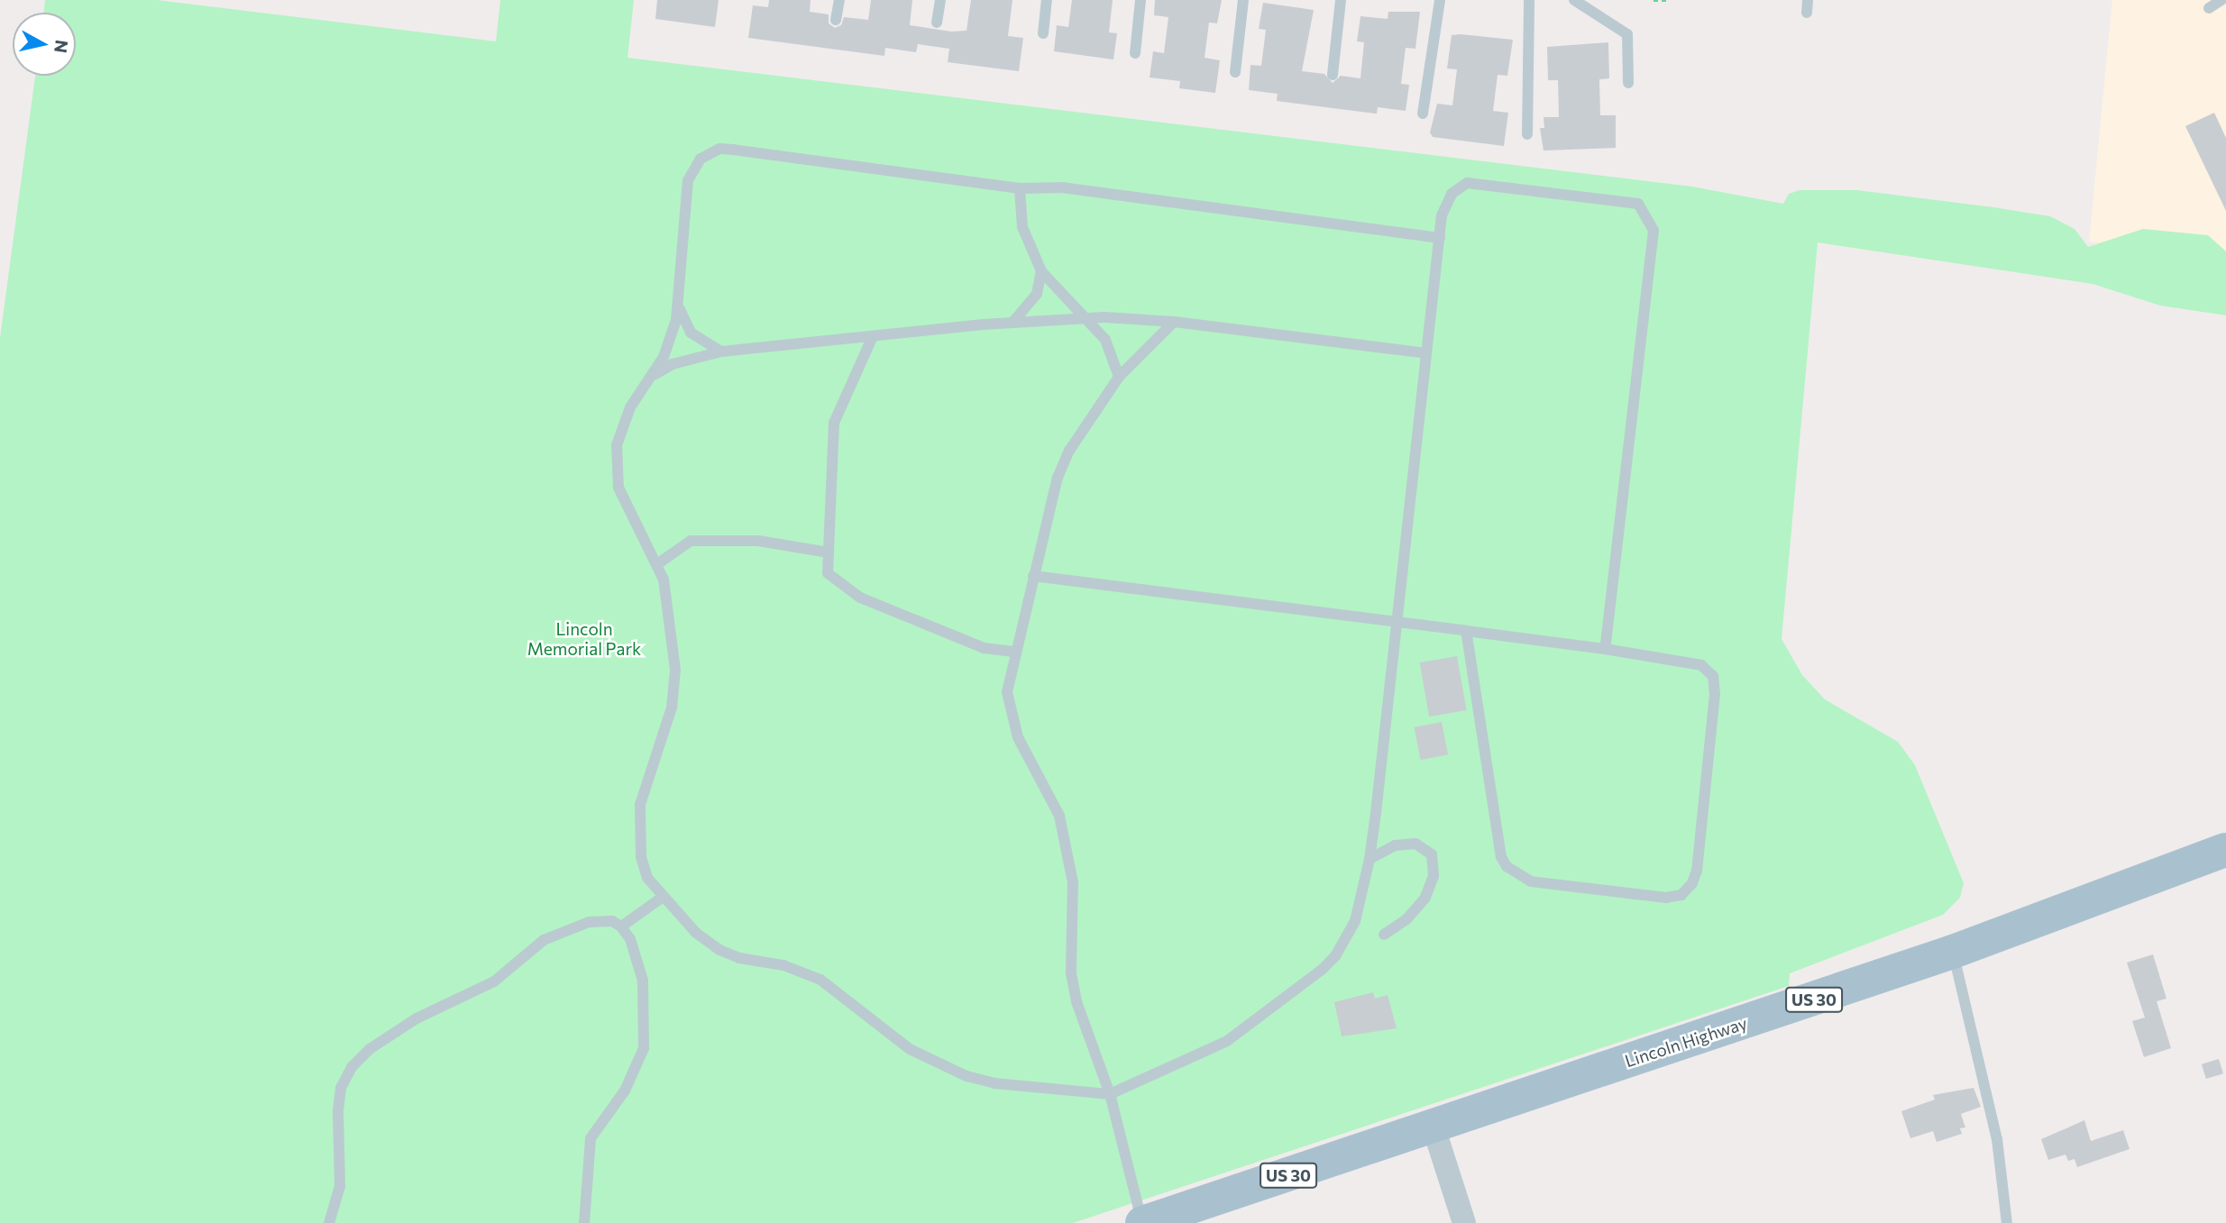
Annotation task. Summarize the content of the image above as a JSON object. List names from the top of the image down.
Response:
{
  "streets": {
    "main road": ["US 30", "Lincoln Highway"]
  },
  "parks": ["Lincoln Memorial Park"],
  "north": "right"
}
